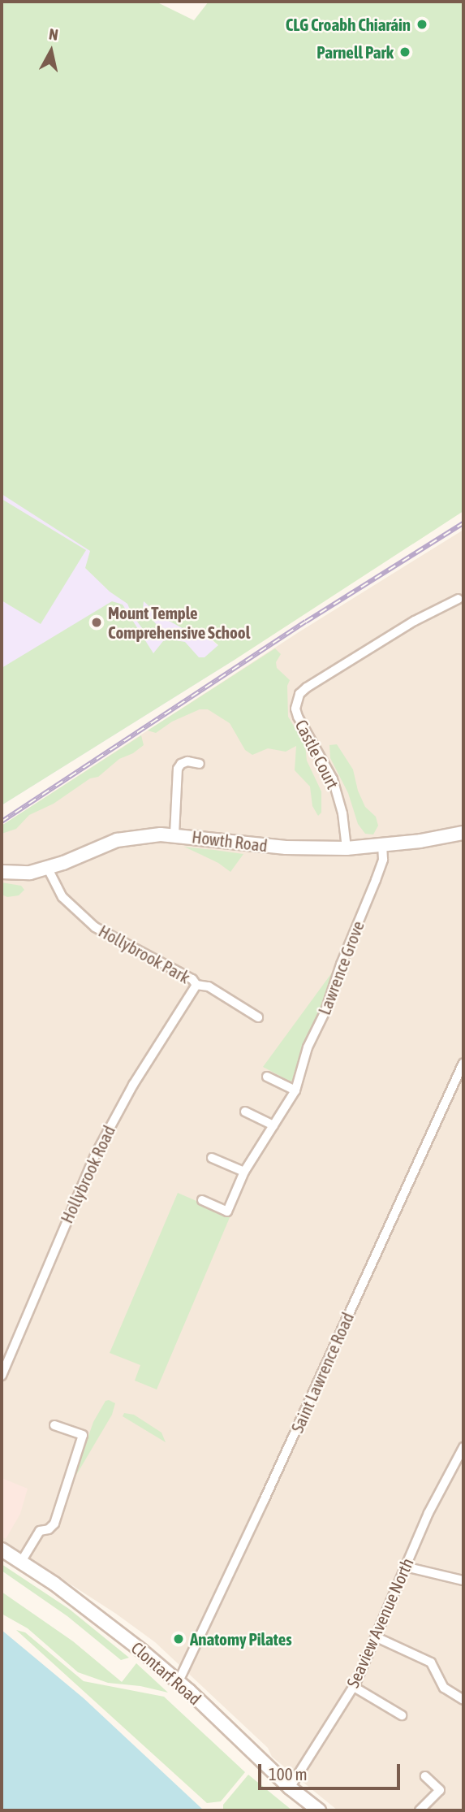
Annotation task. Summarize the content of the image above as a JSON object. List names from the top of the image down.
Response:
{
  "streets": {
    "main road": ["Howth Road", "Clontarf Road"],
    "street": [
      "Castle Court",
      "Hollybrook Park",
      "Lawrence Grove",
      "Hollybrook Road",
      "Saint Lawrence Road",
      "Seaview Avenue North"
    ]
  },
  "crossings": [
    ["Castle Court", "Howth Road"],
    ["Howth Road", "Hollybrook Park"],
    ["Howth Road", "Lawrence Grove"],
    ["Hollybrook Park", "Hollybrook Road"],
    ["Saint Lawrence Road", "Clontarf Road"],
    ["Seaview Avenue North", "Clontarf Road"]
  ],
  "places": [
    "CLG Croabh Chiaráin",
    "Parnell Park",
    "Mount Temple Comprehensive School",
    "Anatomy Pilates"
  ],
  "scale_bar": "100 m",
  "north": "top"
}
